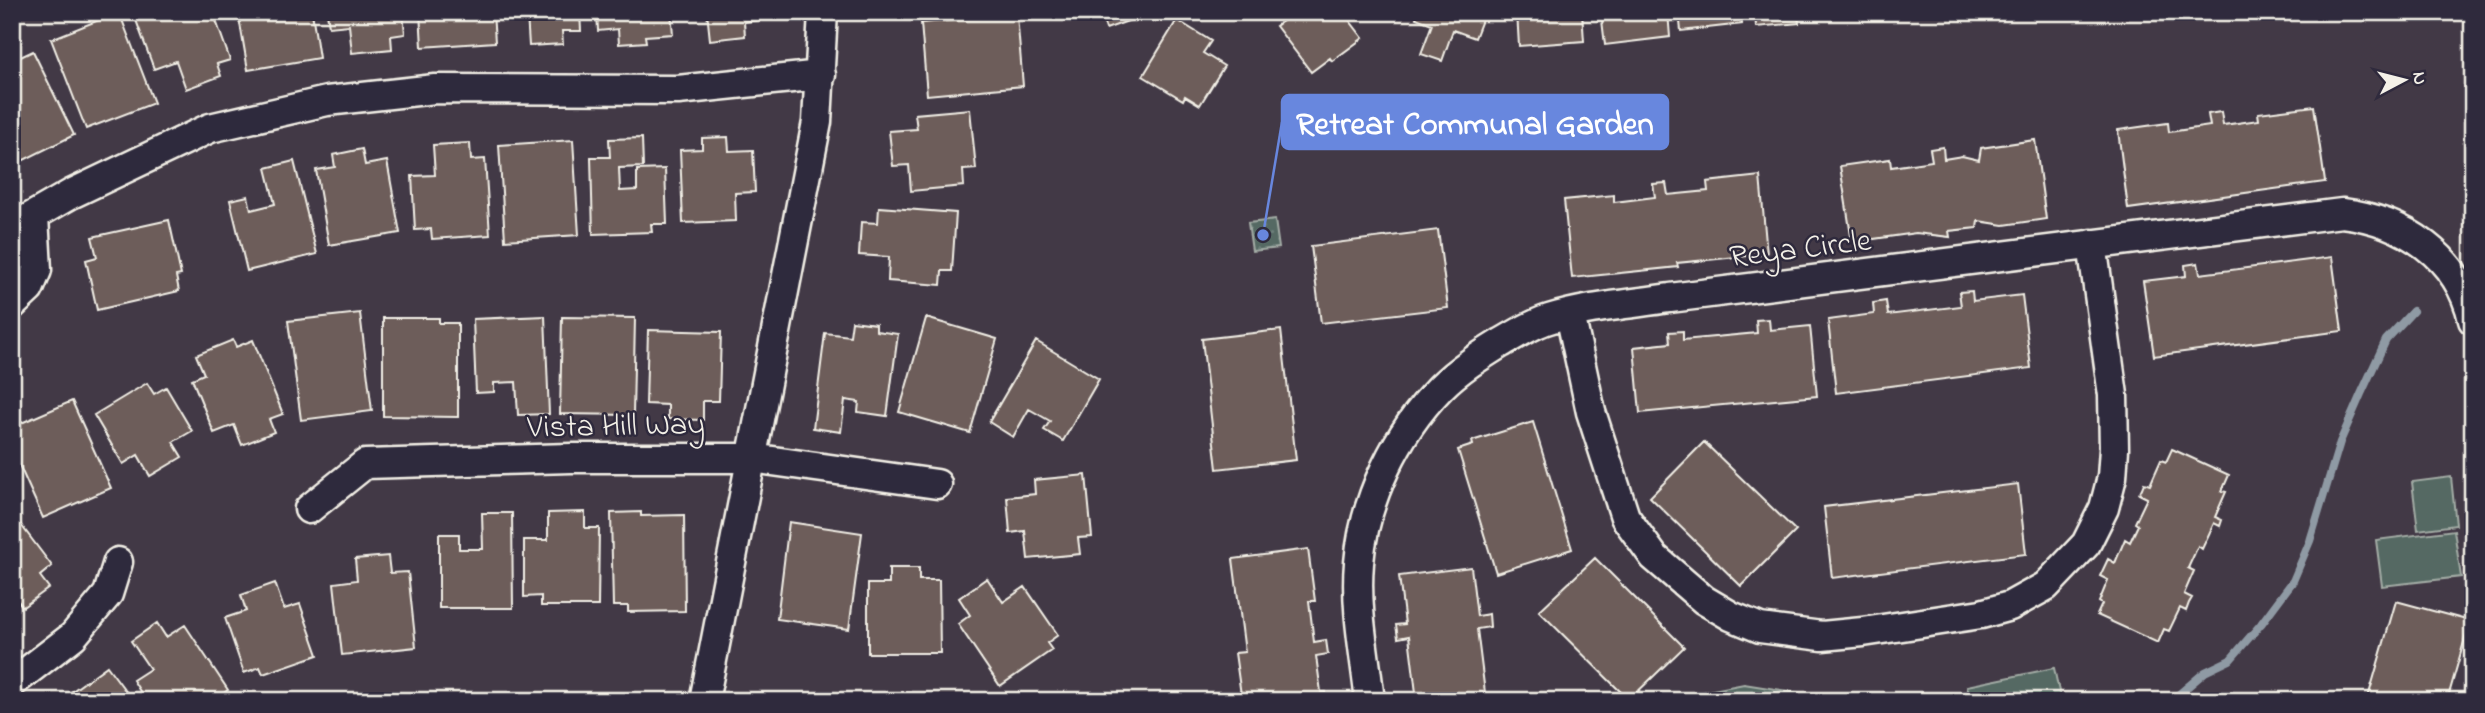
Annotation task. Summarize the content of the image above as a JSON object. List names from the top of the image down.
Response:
{
  "streets": {
    "street": ["Reya Circle", "Vista Hill Way"]
  },
  "places": ["Retreat Communal Garden"],
  "north": "right"
}
